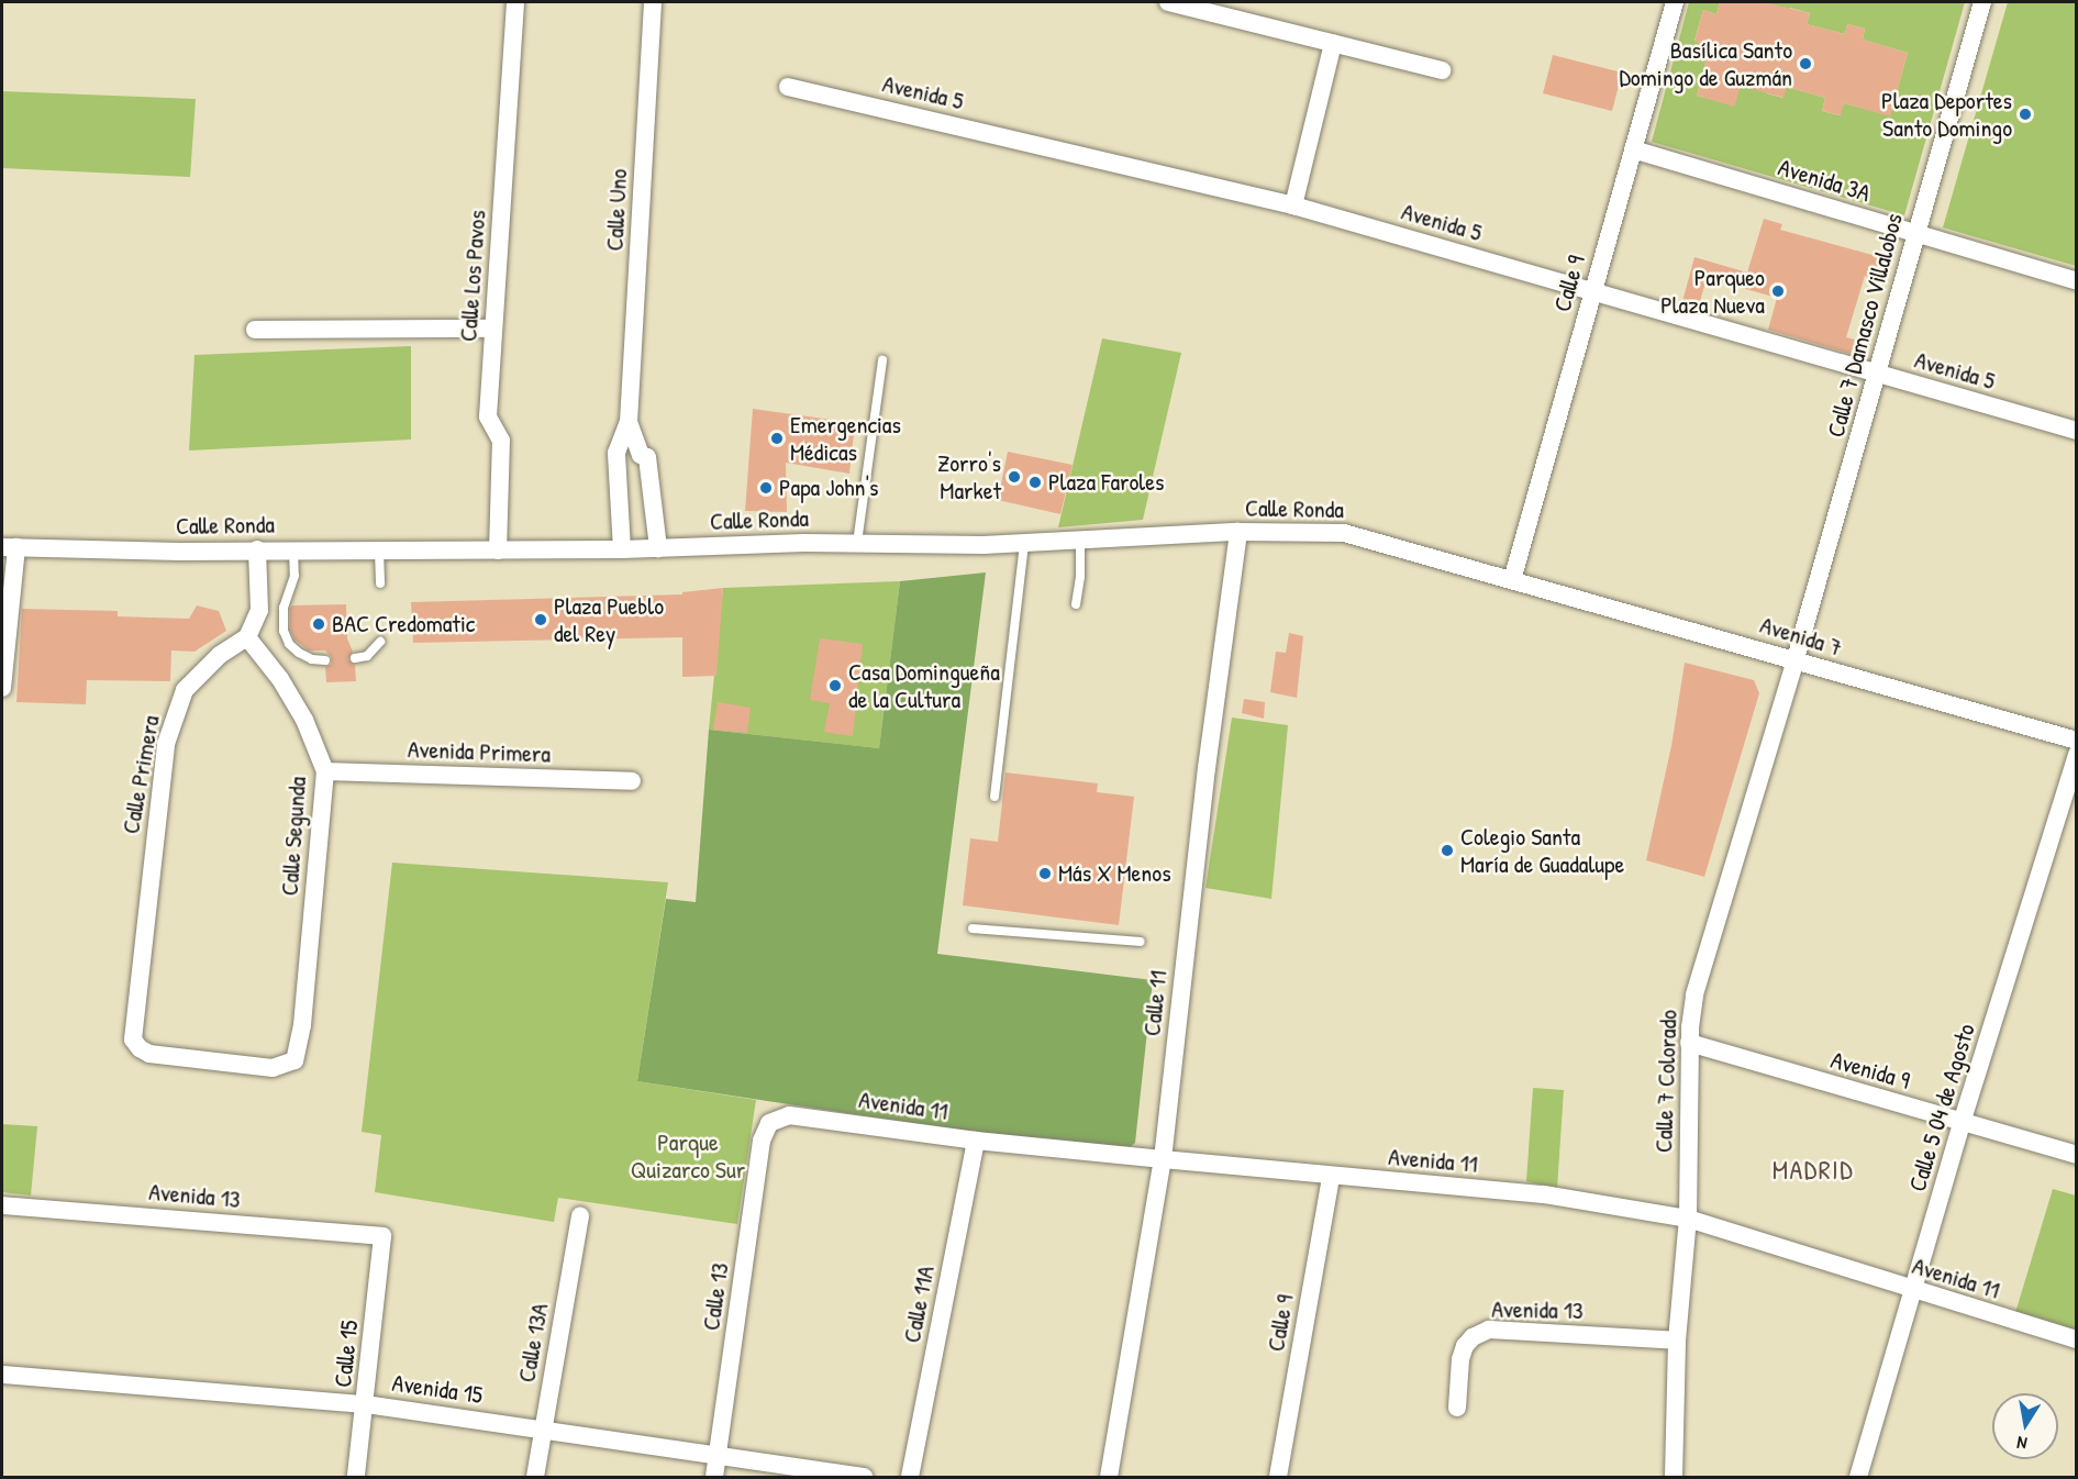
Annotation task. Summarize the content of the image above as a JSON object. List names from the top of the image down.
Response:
{
  "streets": {
    "street": [
      "Avenida 5",
      "Avenida 3A",
      "Calle Uno",
      "Calle Los Pavos",
      "Calle 9",
      "Calle 7 Damasco Villalobos",
      "Calle Ronda",
      "Avenida 7",
      "Avenida Primera",
      "Calle Primera",
      "Calle Segunda",
      "Calle 11",
      "Avenida 9",
      "Calle 7 Colorado",
      "Avenida 11",
      "Calle 5 04 de Agosto",
      "Avenida 13",
      "Calle 13",
      "Calle 11A",
      "Calle 13A",
      "Calle 15",
      "Avenida 15"
    ]
  },
  "crossings": [
    ["Avenida 5", "Calle 9"],
    ["Avenida 5", "Calle 7 Damasco Villalobos"],
    ["Avenida 3A", "Calle 9"],
    ["Avenida 3A", "Calle 7 Damasco Villalobos"],
    ["Calle Uno", "Calle Ronda"],
    ["Calle Los Pavos", "Calle Ronda"],
    ["Calle 9", "Calle Ronda"],
    ["Calle 9", "Avenida 7"],
    ["Calle 9", "Avenida 11"],
    ["Calle 7 Damasco Villalobos", "Avenida 7"],
    ["Calle 7 Damasco Villalobos", "Calle 7 Colorado"],
    ["Calle Ronda", "Avenida 7"],
    ["Calle Ronda", "Calle 11"],
    ["Avenida 7", "Calle 7 Colorado"],
    ["Avenida Primera", "Calle Segunda"],
    ["Calle Primera", "Calle Segunda"],
    ["Calle 11", "Avenida 11"],
    ["Avenida 9", "Calle 7 Colorado"],
    ["Avenida 9", "Calle 5 04 de Agosto"],
    ["Calle 7 Colorado", "Avenida 11"],
    ["Calle 7 Colorado", "Avenida 13"],
    ["Avenida 11", "Calle 5 04 de Agosto"],
    ["Avenida 11", "Calle 13"],
    ["Avenida 11", "Calle 11A"],
    ["Avenida 13", "Calle 15"],
    ["Calle 13", "Avenida 15"],
    ["Calle 13A", "Avenida 15"],
    ["Calle 15", "Avenida 15"]
  ],
  "districts": ["MADRID"],
  "parks": ["Parque Quizarco Sur"],
  "places": [
    "Basílica Santo Domingo de Guzmán",
    "Plaza Deportes Santo Domingo",
    "Parqueo Plaza Nueva",
    "Emergencias Médicas",
    "Zorro's Market",
    "Plaza Faroles",
    "Papa John's",
    "Plaza Pueblo del Rey",
    "BAC Credomatic",
    "Casa Domingueña de la Cultura",
    "Colegio Santa María de Guadalupe",
    "Más X Menos"
  ],
  "north": "bottom"
}
